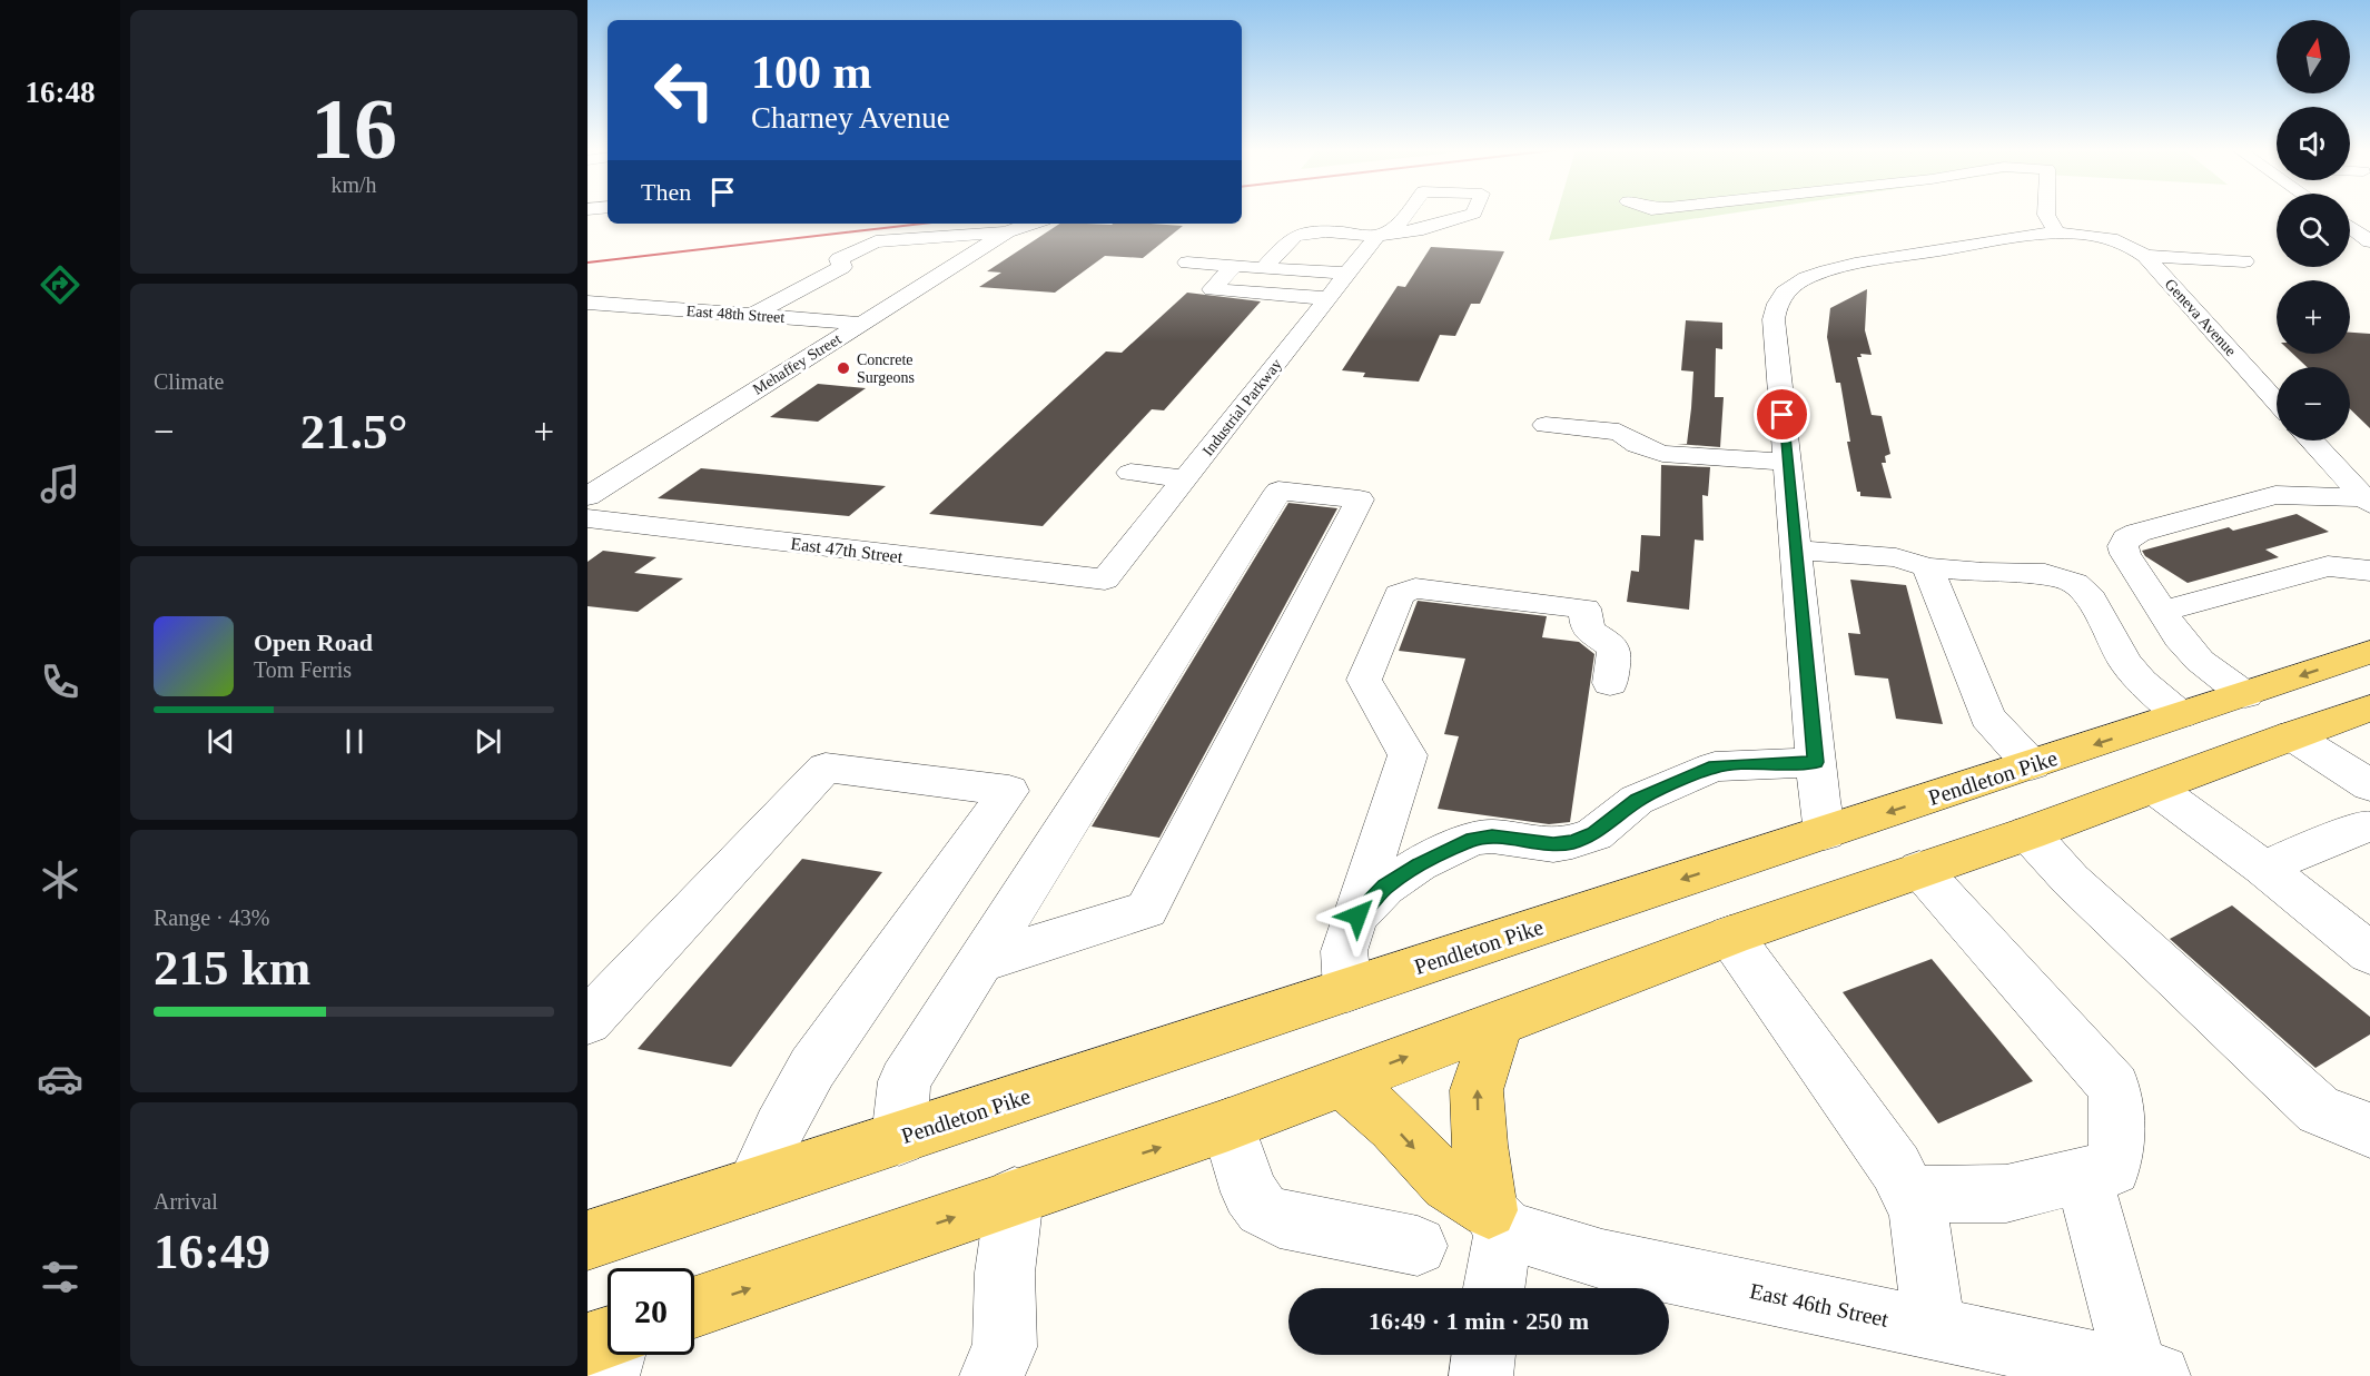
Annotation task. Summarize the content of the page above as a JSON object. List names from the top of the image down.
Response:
{
  "streets": {
    "main road": ["Pendleton Pike"],
    "street": [
      "East 48th Street",
      "Geneva Avenue",
      "Mehaffey Street",
      "Industrial Parkway",
      "East 47th Street",
      "East 46th Street"
    ]
  },
  "crossings": [
    ["East 48th Street", "Mehaffey Street"],
    ["Industrial Parkway", "East 47th Street"]
  ],
  "places": ["Concrete Surgeons"],
  "north": "top",
  "page": {
    "tabs": "16:48",
    "tile": [
      ["16", "km/h"],
      "Climate",
      ["Range · 43%", "215 km"],
      ["Arrival", "16:49"]
    ],
    "map_buttons": ["+", "−"],
    "turn": ["100 m", "Charney Avenue"],
    "then": "Then",
    "heat": ["−", "21.5°", "+"],
    "song": ["Open Road", "Tom Ferris"],
    "limit": "20",
    "trip": "16:49 · 1 min · 250 m"
  }
}
